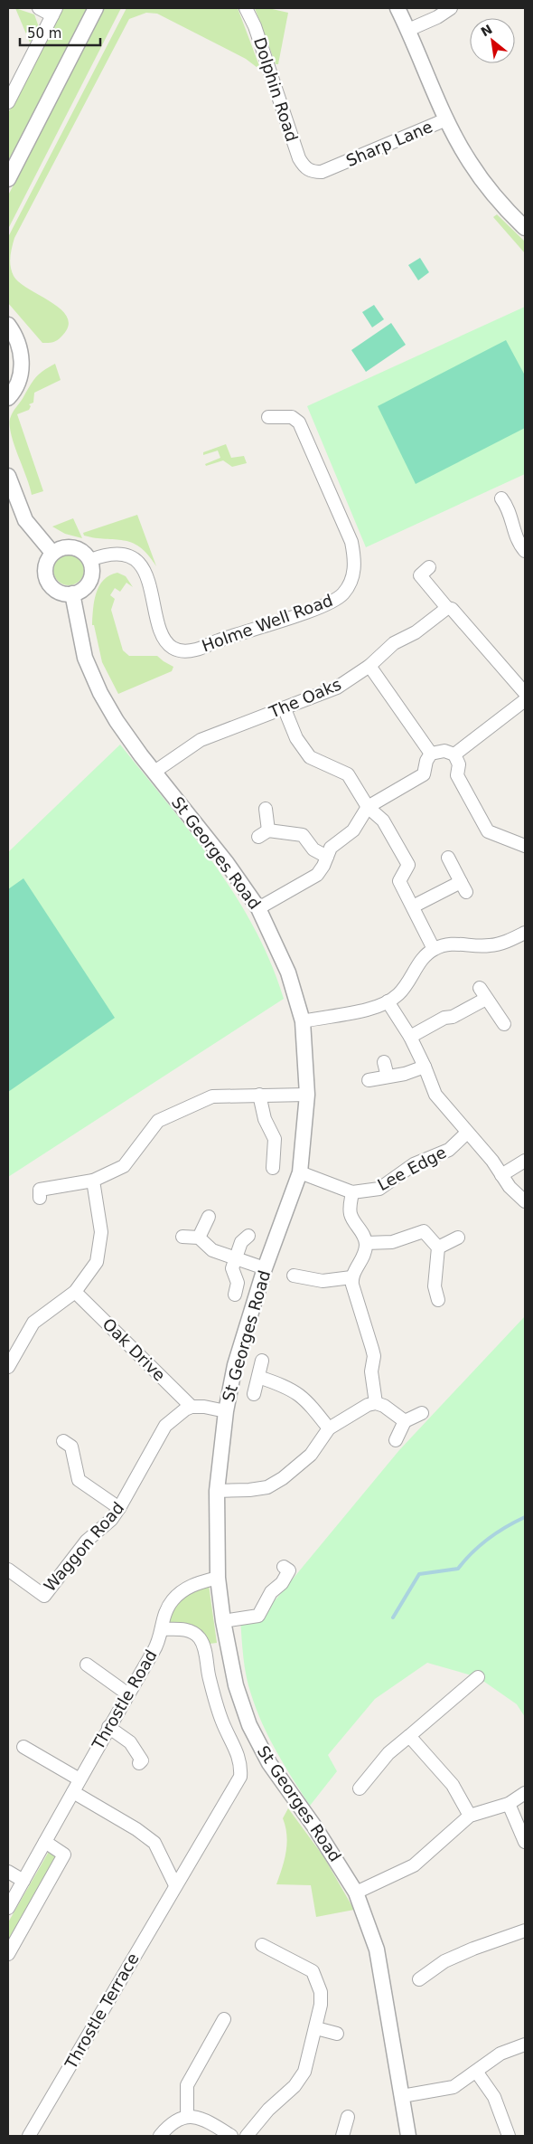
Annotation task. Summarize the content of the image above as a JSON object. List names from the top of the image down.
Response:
{
  "streets": {
    "street": [
      "Dolphin Road",
      "Sharp Lane",
      "Holme Well Road",
      "The Oaks",
      "St Georges Road",
      "Lee Edge",
      "Oak Drive",
      "Waggon Road",
      "Throstle Road",
      "Throstle Terrace"
    ]
  },
  "crossings": [
    ["Dolphin Road", "Sharp Lane"],
    ["Holme Well Road", "St Georges Road"],
    ["The Oaks", "St Georges Road"],
    ["St Georges Road", "Lee Edge"],
    ["St Georges Road", "Throstle Road"],
    ["Oak Drive", "Waggon Road"],
    ["Throstle Road", "Throstle Terrace"]
  ],
  "scale_bar": "50 m",
  "north": "top left"
}
